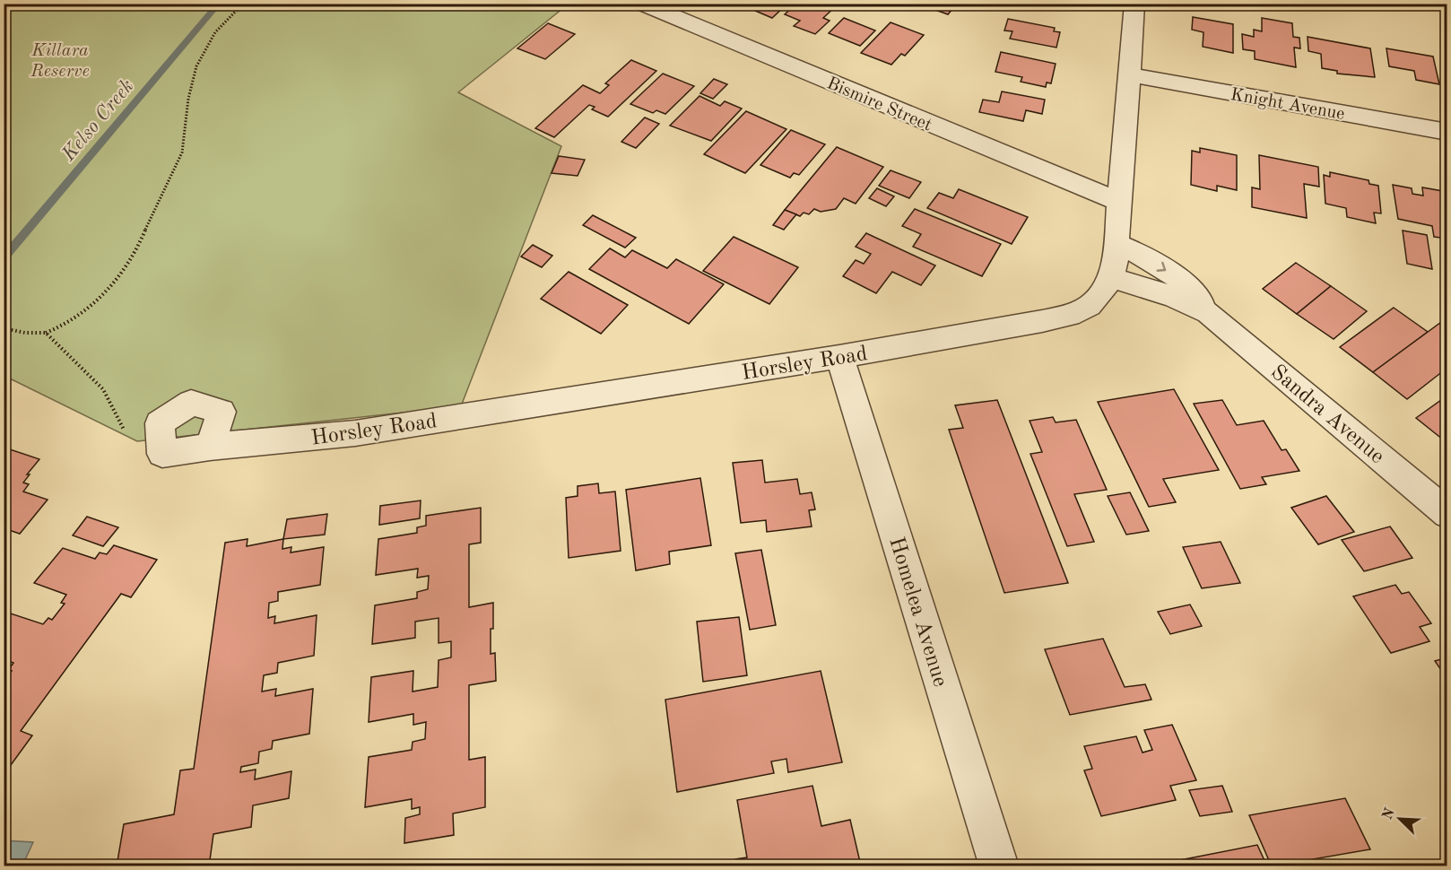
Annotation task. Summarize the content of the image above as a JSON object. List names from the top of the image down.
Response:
{
  "streets": {
    "street": [
      "Bismire Street",
      "Knight Avenue",
      "Horsley Road",
      "Sandra Avenue",
      "Homelea Avenue"
    ]
  },
  "crossings": [
    ["Bismire Street", "Horsley Road"],
    ["Knight Avenue", "Horsley Road"],
    ["Horsley Road", "Sandra Avenue"],
    ["Horsley Road", "Homelea Avenue"]
  ],
  "water": ["Kelso Creek"],
  "parks": ["Killara Reserve"],
  "north": "top left"
}
